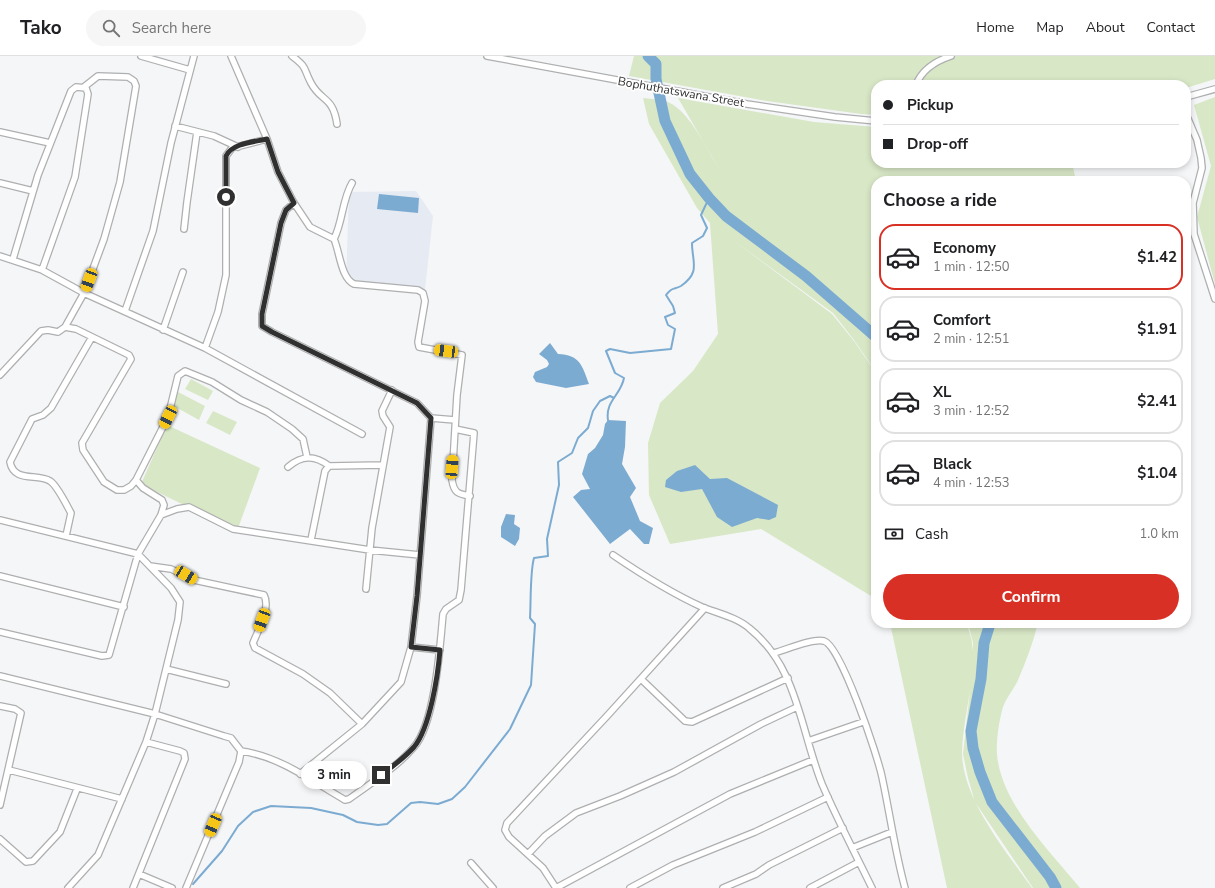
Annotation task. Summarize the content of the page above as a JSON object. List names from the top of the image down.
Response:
{
  "streets": {
    "street": ["Bophuthatswana Street"]
  },
  "page": {
    "header": "Tako",
    "search": "Search here",
    "nav": [
      "Home",
      "Map",
      "About",
      "Contact"
    ],
    "banner": ["Pickup", "Drop-off"],
    "heading": "Choose a ride",
    "list": [
      {
        "name": "Economy",
        "note": "1 min · 12:50",
        "value": "$1.42"
      },
      {
        "name": "Comfort",
        "note": "2 min · 12:51",
        "value": "$1.91"
      },
      {
        "name": "XL",
        "note": "3 min · 12:52",
        "value": "$2.41"
      },
      {
        "name": "Black",
        "note": "4 min · 12:53",
        "value": "$1.04"
      }
    ],
    "pay": ["Cash", "1.0 km"],
    "buttons": "Confirm",
    "bubble": "3 min"
  }
}
